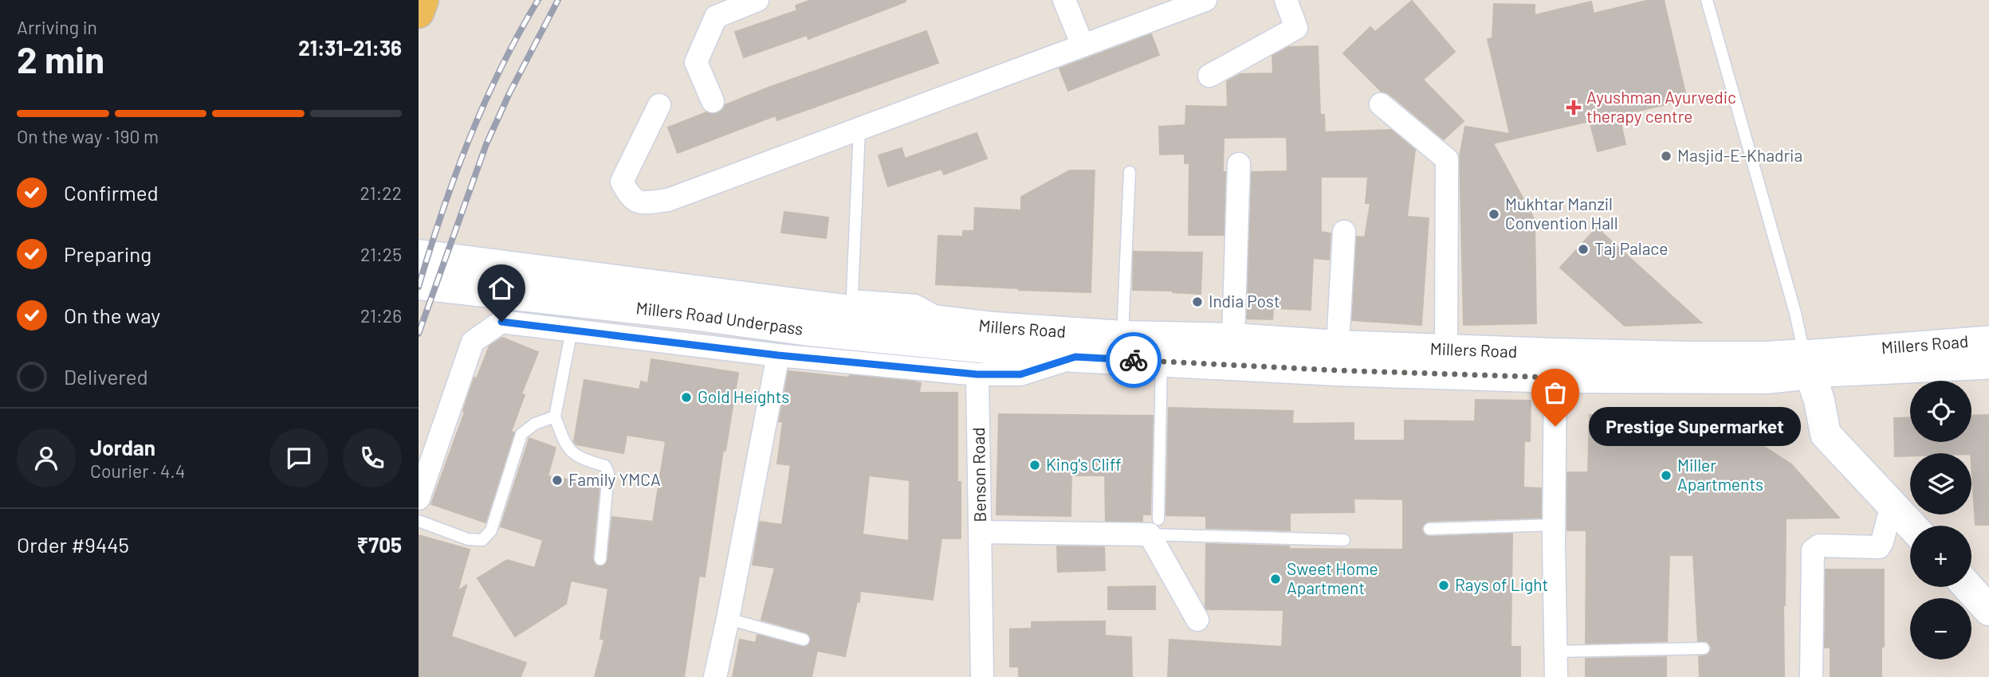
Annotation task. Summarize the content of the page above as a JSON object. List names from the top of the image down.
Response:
{
  "streets": {
    "main road": ["Millers Road Underpass", "Millers Road"],
    "street": ["Benson Road"]
  },
  "crossings": [
    ["Millers Road Underpass", "Millers Road"]
  ],
  "places": {
    "health": ["Ayushman Ayurvedic therapy centre"],
    "other": [
      "Masjid-E-Khadria",
      "Mukhtar Manzil Convention Hall",
      "Taj Palace",
      "India Post",
      "Gold Heights",
      "Prestige Supermarket",
      "King's Cliff",
      "Miller Apartments",
      "Family YMCA",
      "Sweet Home Apartment",
      "Rays of Light"
    ]
  },
  "page": {
    "heading": ["2 min", "Arriving in", "21:31–21:36"],
    "panel": [
      "Jordan",
      "Courier · 4.4",
      "Order #9445",
      "₹705"
    ],
    "bar": "On the way · 190 m",
    "list": [
      ["Confirmed", "21:22"],
      ["Preparing", "21:25"],
      ["On the way", "21:26"],
      "Delivered"
    ],
    "map_buttons": ["+", "−"],
    "bubble": "Prestige Supermarket"
  }
}
